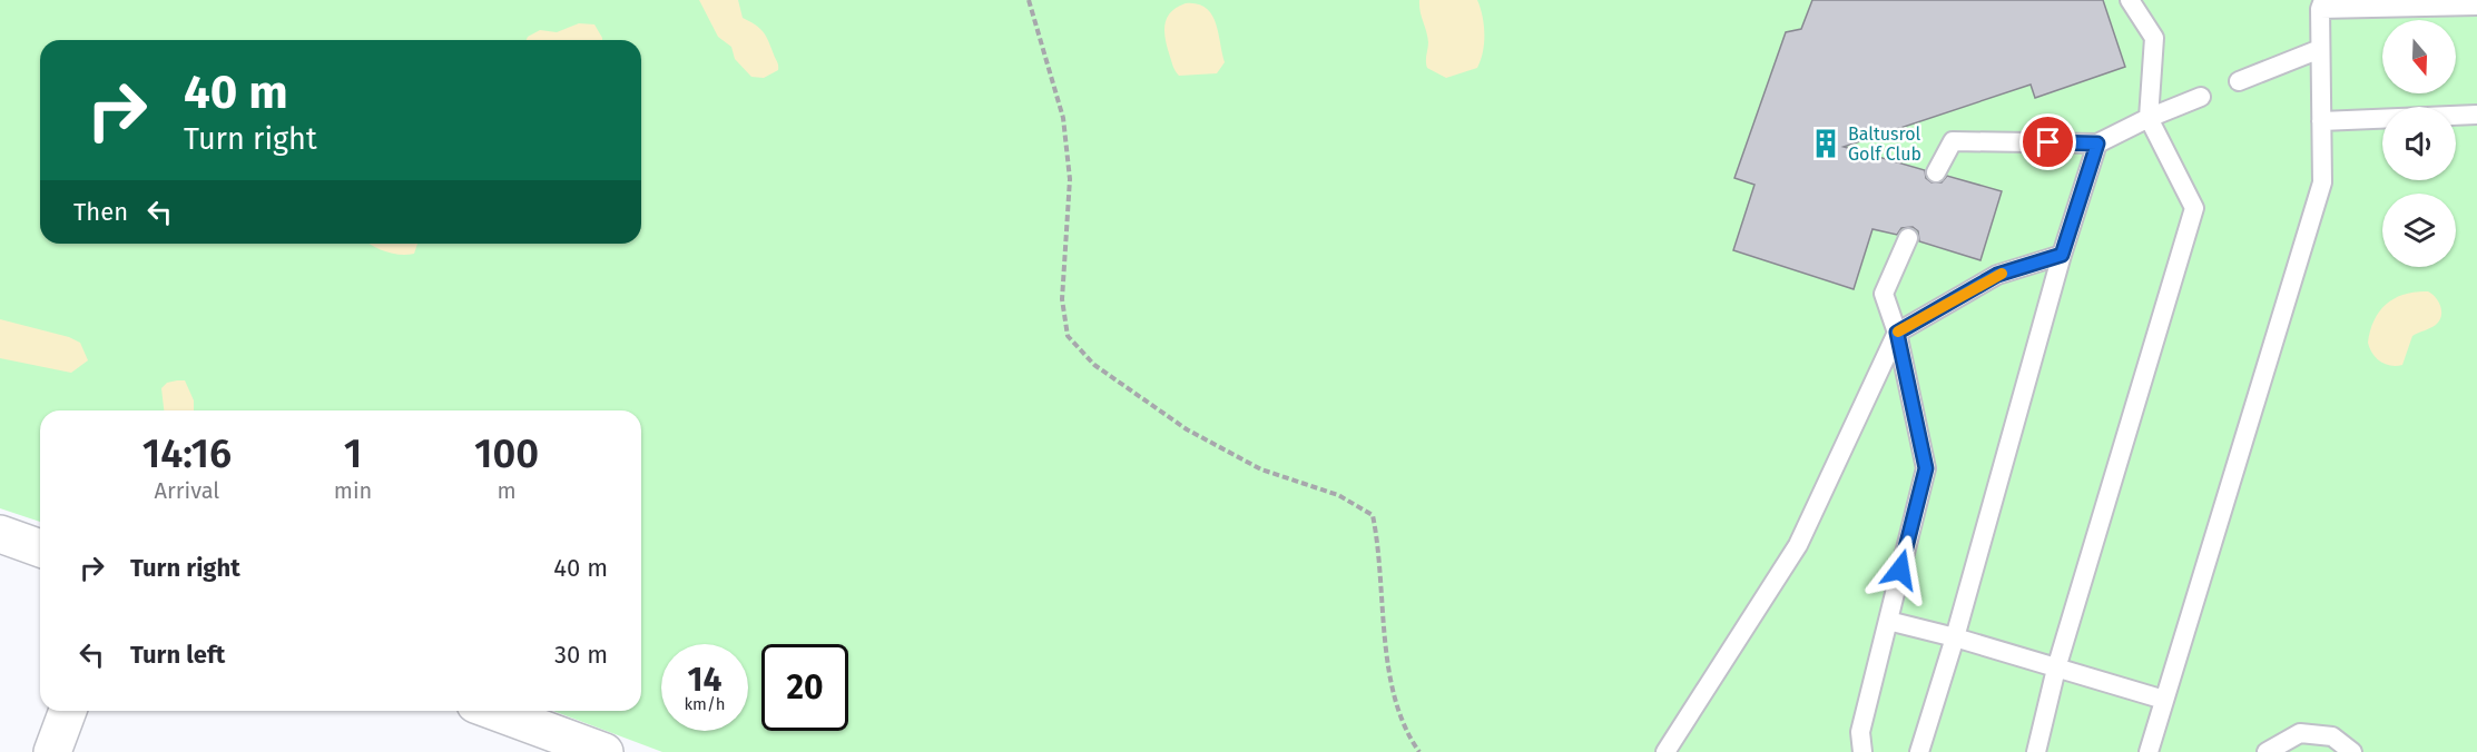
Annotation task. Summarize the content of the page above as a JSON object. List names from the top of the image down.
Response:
{
  "places": {
    "building": ["Baltusrol Golf Club"]
  },
  "north": "bottom",
  "page": {
    "turn": ["40 m", "Turn right"],
    "then": "Then",
    "eta": [
      "14:16",
      "Arrival",
      "1",
      "min",
      "100",
      "m"
    ],
    "list": [
      {
        "name": "Turn right",
        "value": "40 m"
      },
      {
        "name": "Turn left",
        "value": "30 m"
      }
    ],
    "speed": "14 km/h",
    "limit": "20"
  }
}
